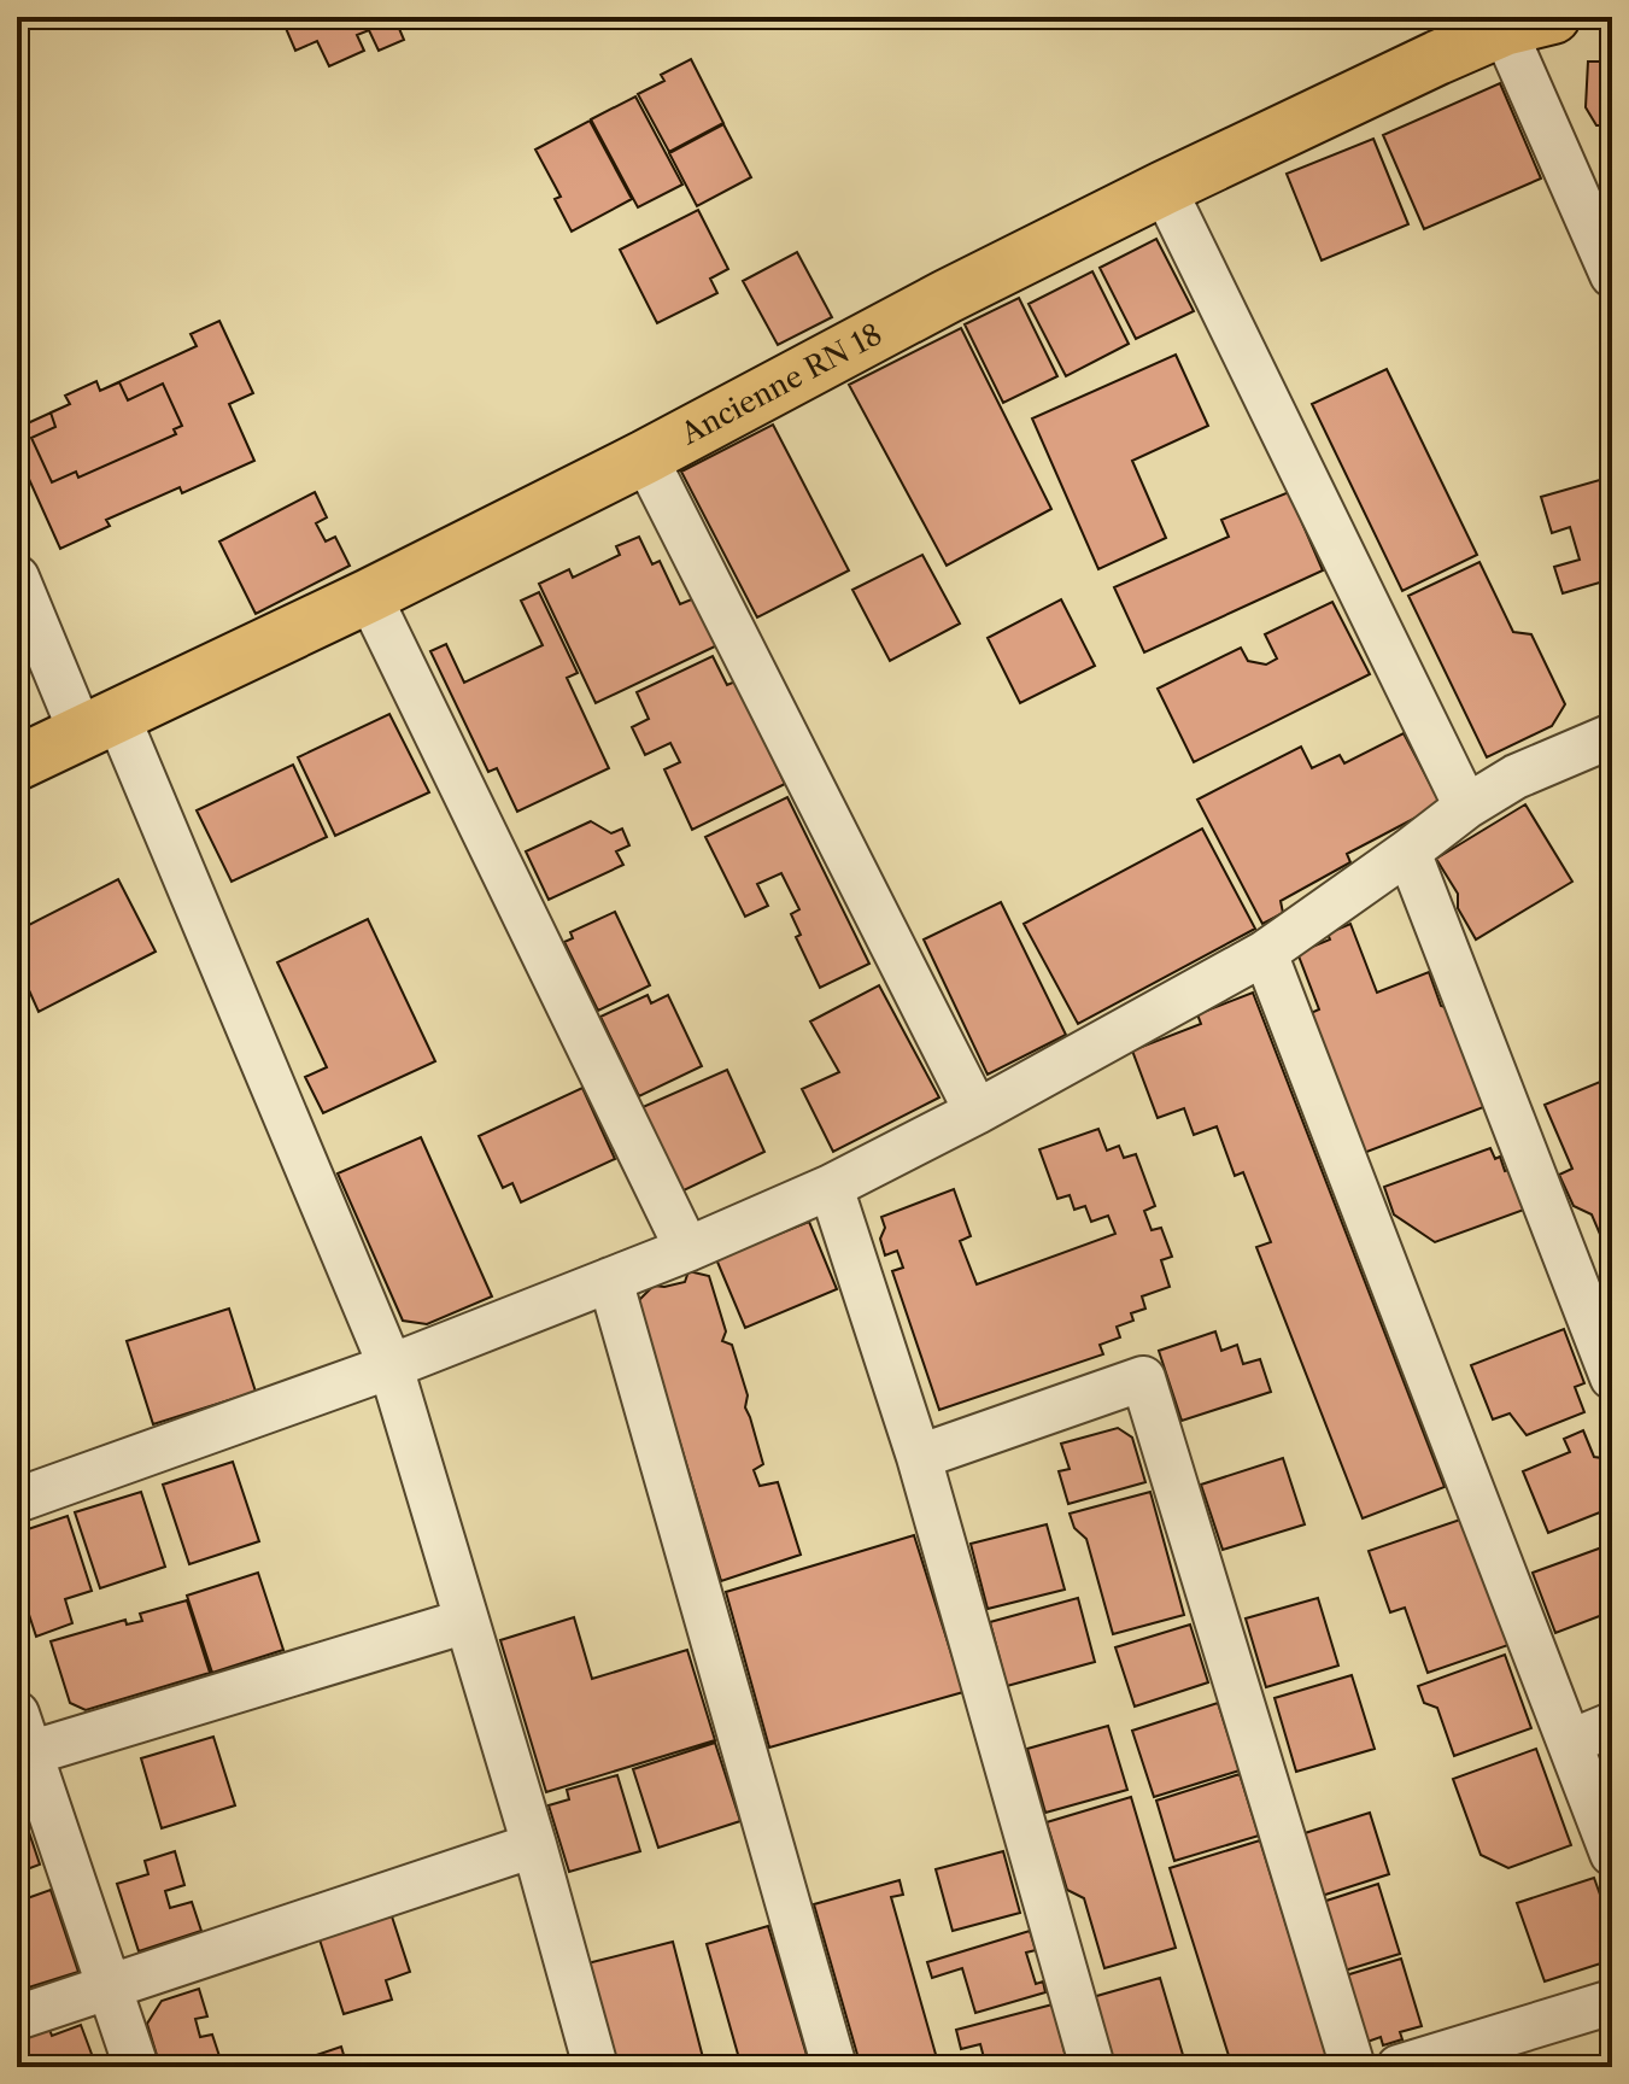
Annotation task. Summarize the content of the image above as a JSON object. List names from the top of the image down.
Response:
{
  "streets": {
    "main road": ["Ancienne RN 18"]
  }
}
